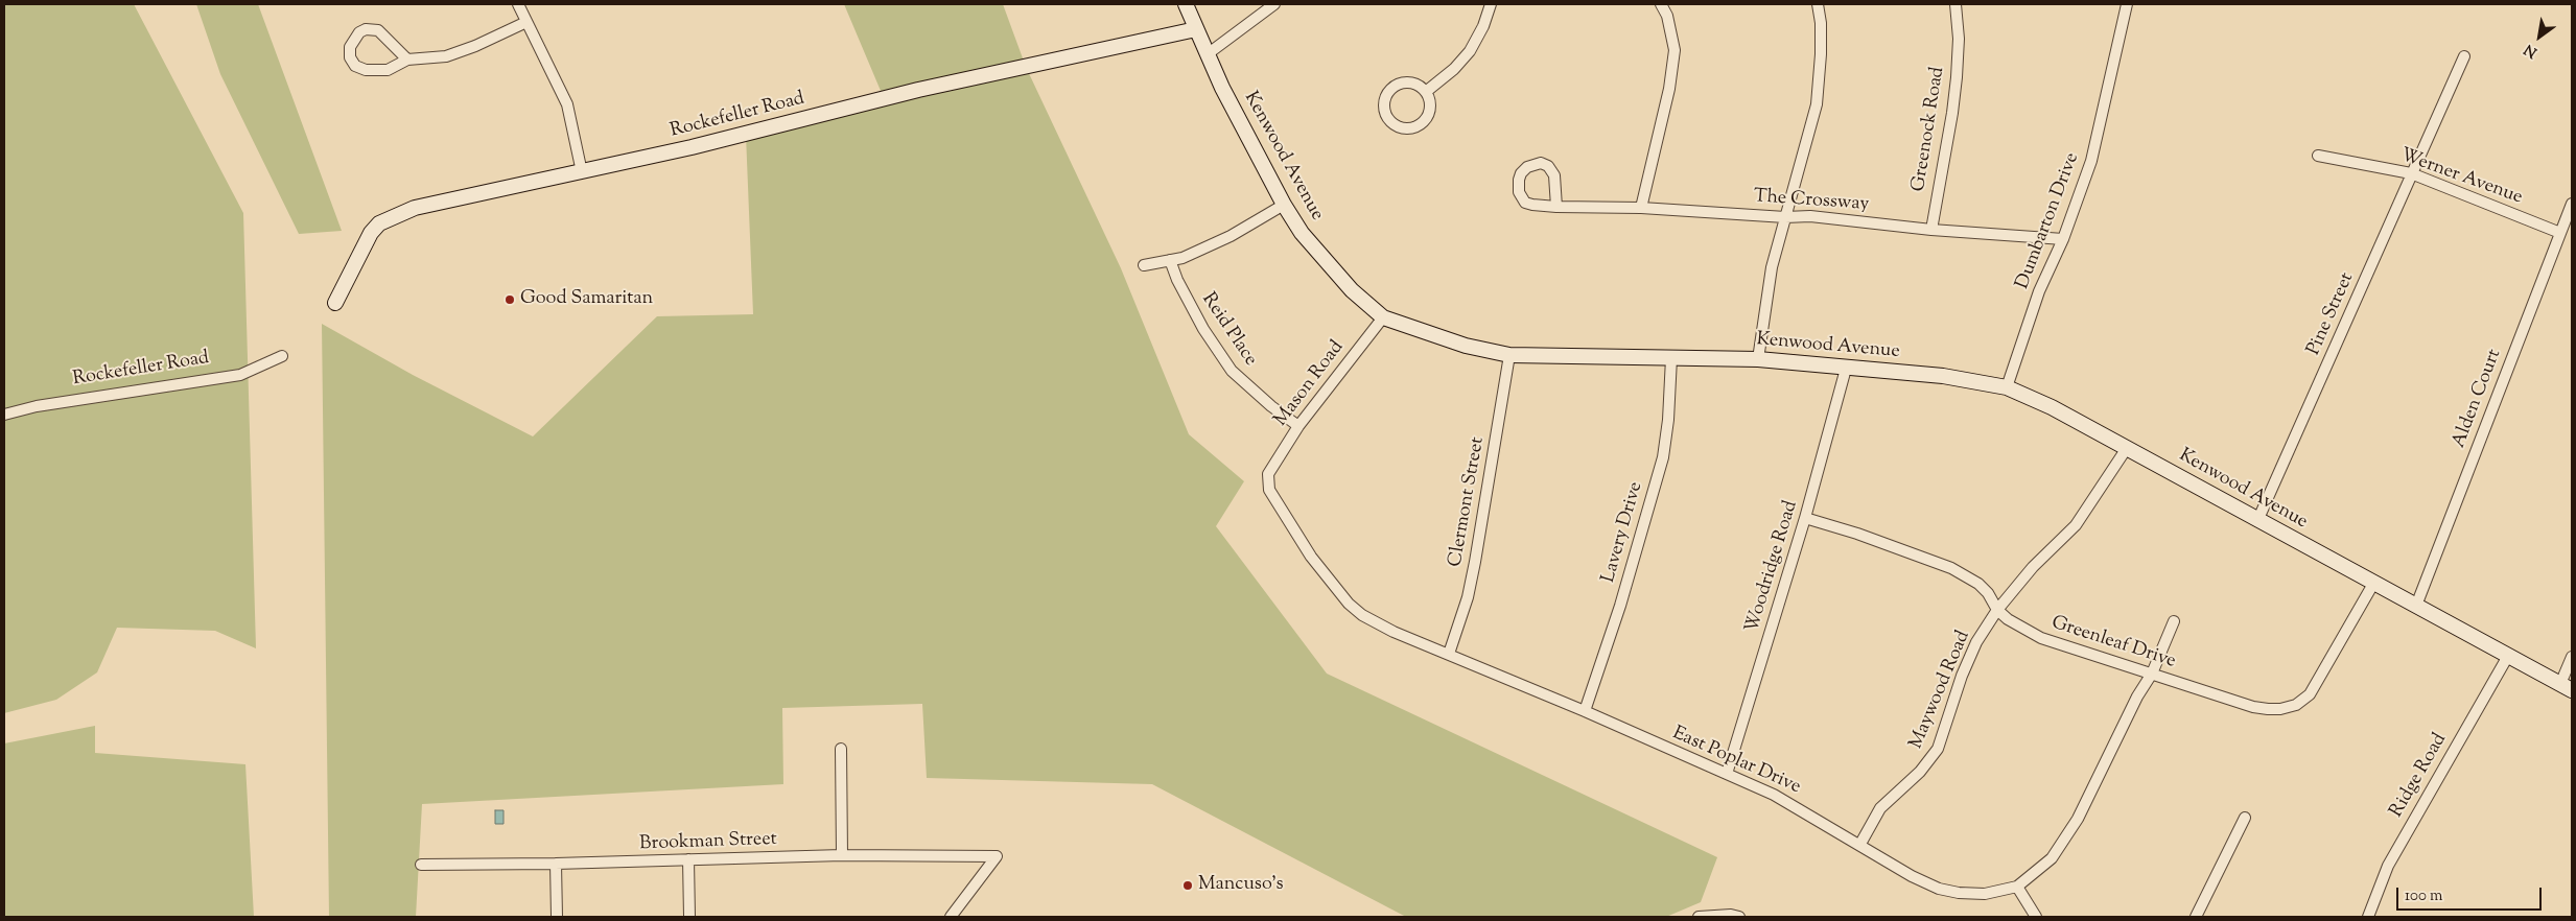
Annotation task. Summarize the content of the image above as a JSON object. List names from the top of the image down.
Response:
{
  "streets": {
    "street": [
      "Rockefeller Road",
      "Greenock Road",
      "Kenwood Avenue",
      "Werner Avenue",
      "The Crossway",
      "Dumbarton Drive",
      "Pine Street",
      "Reid Place",
      "Mason Road",
      "Alden Court",
      "Clermont Street",
      "Lavery Drive",
      "Woodridge Road",
      "Greenleaf Drive",
      "Maywood Road",
      "East Poplar Drive",
      "Ridge Road",
      "Brookman Street"
    ]
  },
  "crossings": [
    ["Rockefeller Road", "Kenwood Avenue"],
    ["Greenock Road", "The Crossway"],
    ["Kenwood Avenue", "Dumbarton Drive"],
    ["Kenwood Avenue", "Pine Street"],
    ["Kenwood Avenue", "Mason Road"],
    ["Kenwood Avenue", "Alden Court"],
    ["Kenwood Avenue", "Clermont Street"],
    ["Kenwood Avenue", "Lavery Drive"],
    ["Kenwood Avenue", "Woodridge Road"],
    ["Kenwood Avenue", "Greenleaf Drive"],
    ["Kenwood Avenue", "Maywood Road"],
    ["Kenwood Avenue", "Ridge Road"],
    ["Werner Avenue", "Pine Street"],
    ["Werner Avenue", "Alden Court"],
    ["The Crossway", "Dumbarton Drive"],
    ["Reid Place", "Mason Road"],
    ["Mason Road", "East Poplar Drive"],
    ["Clermont Street", "East Poplar Drive"],
    ["Lavery Drive", "East Poplar Drive"],
    ["Woodridge Road", "Greenleaf Drive"],
    ["Woodridge Road", "East Poplar Drive"],
    ["Greenleaf Drive", "Maywood Road"],
    ["Greenleaf Drive", "East Poplar Drive"],
    ["Maywood Road", "East Poplar Drive"]
  ],
  "places": ["Good Samaritan", "Mancuso's"],
  "scale_bar": "100 m",
  "north": "bottom left"
}
